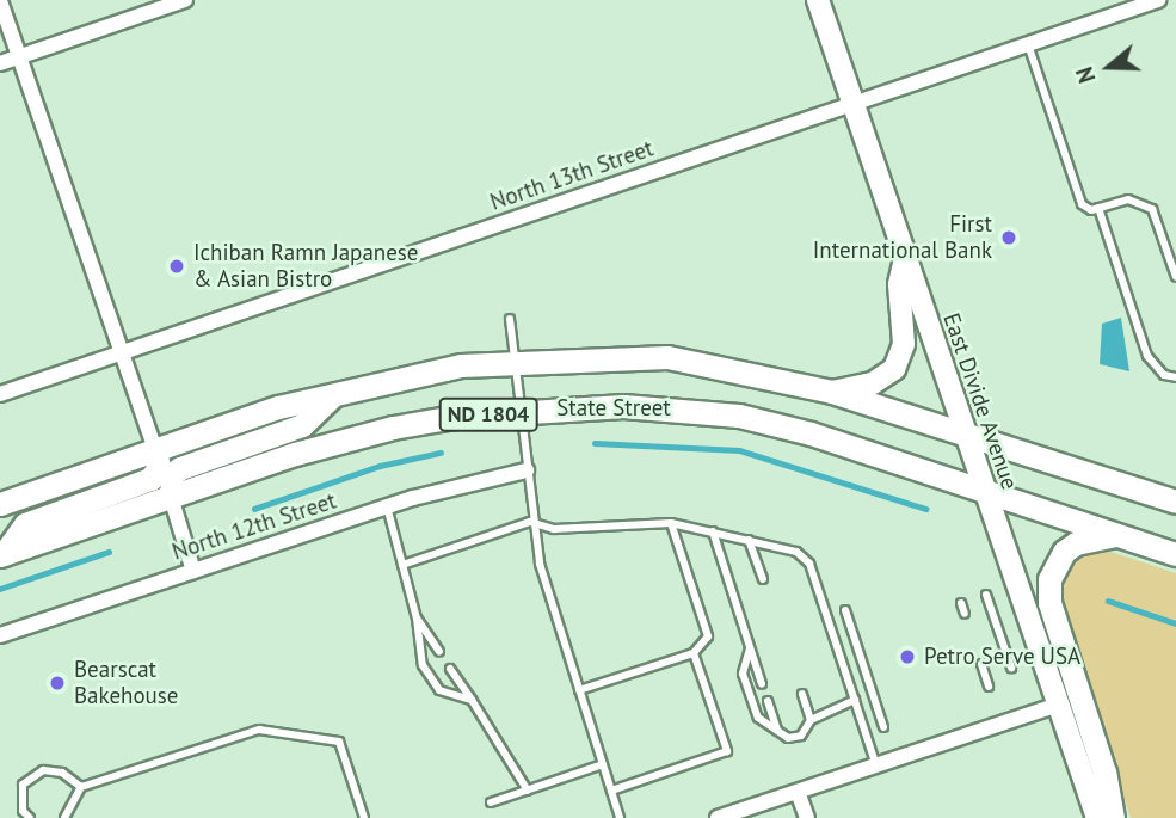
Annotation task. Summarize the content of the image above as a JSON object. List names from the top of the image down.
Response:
{
  "streets": {
    "main road": ["State Street", "ND 1804"],
    "street": ["North 13th Street", "East Divide Avenue", "North 12th Street"]
  },
  "crossings": [
    ["North 13th Street", "East Divide Avenue"],
    ["East Divide Avenue", "State Street"],
    ["East Divide Avenue", "ND 1804"]
  ],
  "places": [
    "First International Bank",
    "Ichiban Ramn Japanese & Asian Bistro",
    "Petro Serve USA",
    "Bearscat Bakehouse"
  ],
  "north": "left"
}
